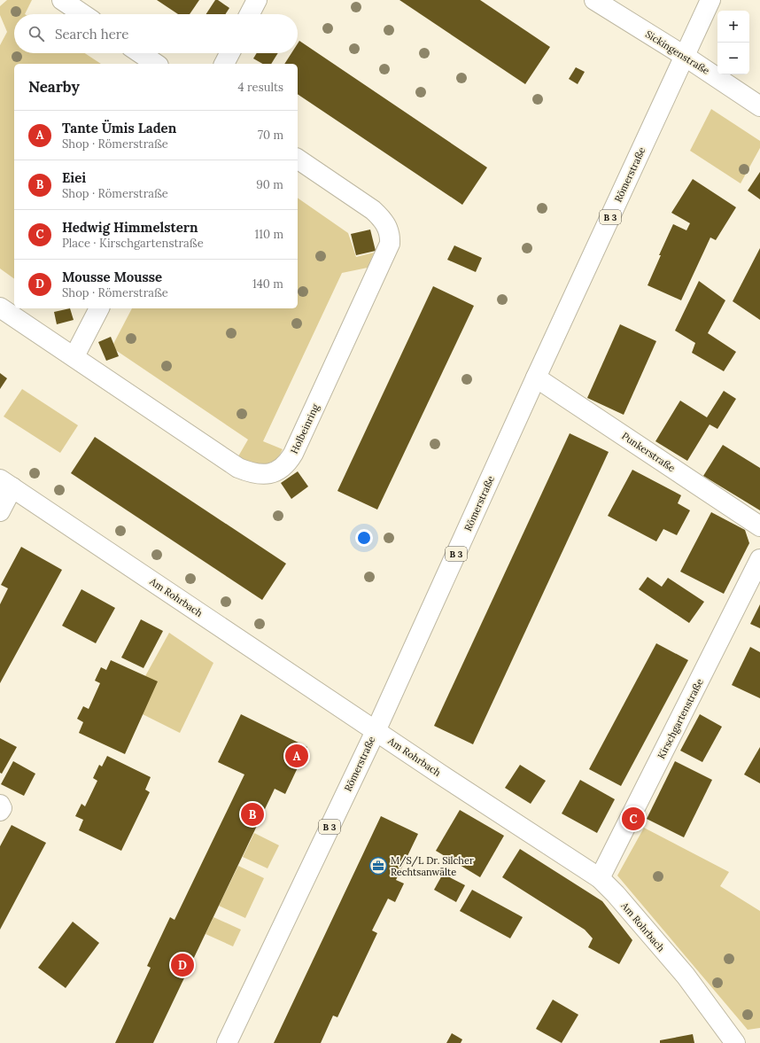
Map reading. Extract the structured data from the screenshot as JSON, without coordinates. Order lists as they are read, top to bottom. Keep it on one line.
{"streets":{"street":["Sickingenstraße","Römerstraße","B 3","Holbeinring","Punkerstraße","Am Rohrbach","Kirschgartenstraße"]},"crossings":[["Sickingenstraße","Römerstraße"],["Römerstraße","Punkerstraße"],["Römerstraße","Am Rohrbach"],["Am Rohrbach","Kirschgartenstraße"]],"places":{"office":["M/S/L Dr. Silcher Rechtsanwälte"]},"page":{"map_buttons":["+","−"],"search":"Search here","heading":["Nearby","4 results"],"list":[{"mark":"A","name":"Tante Ümis Laden","note":"Shop · Römerstraße","value":"70 m"},{"mark":"B","name":"Eiei","note":"Shop · Römerstraße","value":"90 m"},{"mark":"C","name":"Hedwig Himmelstern","note":"Place · Kirschgartenstraße","value":"110 m"},{"mark":"D","name":"Mousse Mousse","note":"Shop · Römerstraße","value":"140 m"}],"pins":["A","B","C","D"]}}
